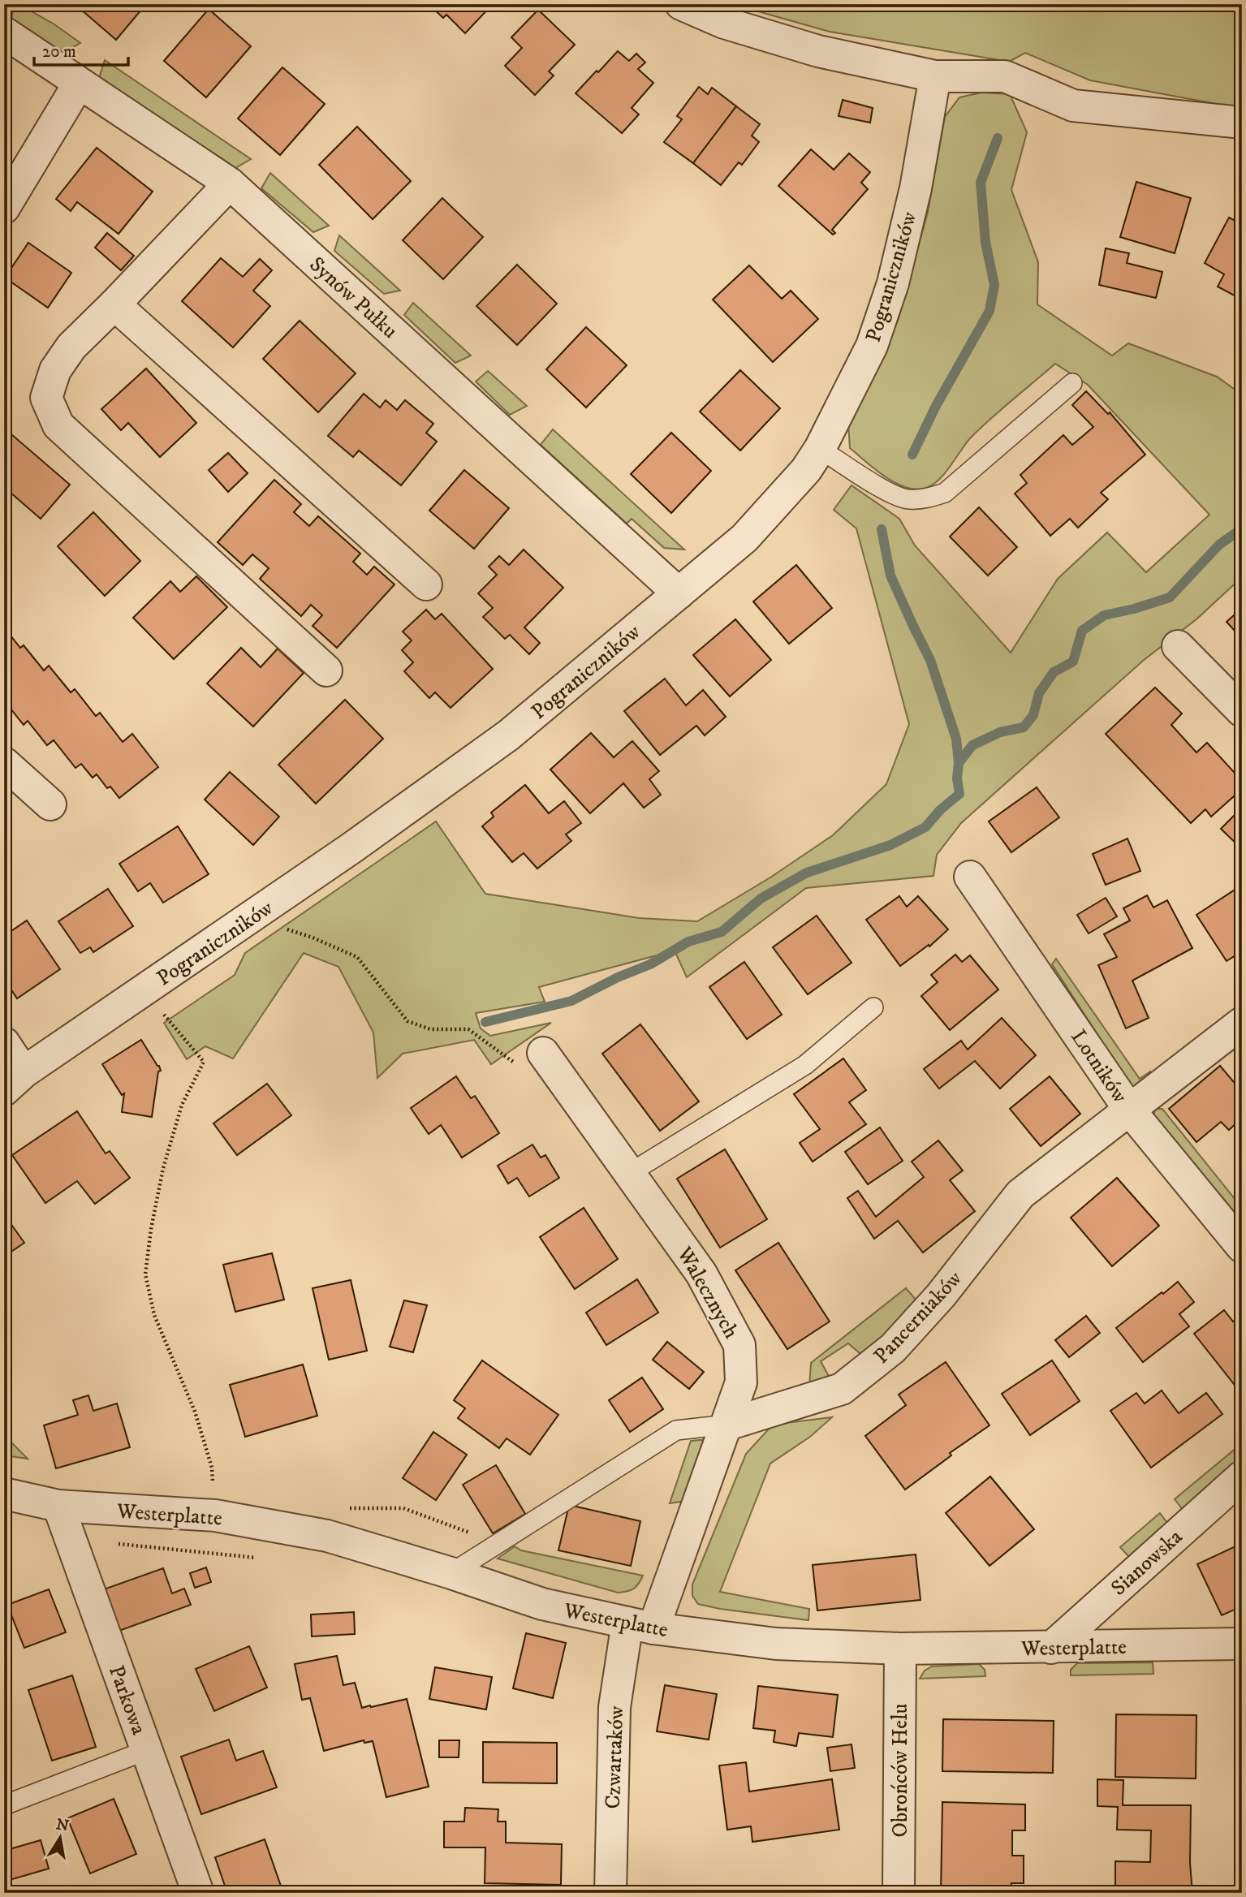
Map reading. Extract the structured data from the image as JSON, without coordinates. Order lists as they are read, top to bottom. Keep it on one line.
{"streets":{"street":["Pograniczników","Synów Pułku","Lotników","Walecznych","Pancerniaków","Westerplatte","Sianowska","Parkowa","Czwartaków","Obrońców Helu"]},"crossings":[["Pograniczników","Synów Pułku"],["Lotników","Pancerniaków"],["Walecznych","Pancerniaków"],["Walecznych","Westerplatte"],["Walecznych","Czwartaków"],["Pancerniaków","Westerplatte"],["Westerplatte","Sianowska"],["Westerplatte","Parkowa"],["Westerplatte","Czwartaków"],["Westerplatte","Obrońców Helu"]],"scale_bar":"20 m","north":"top"}
